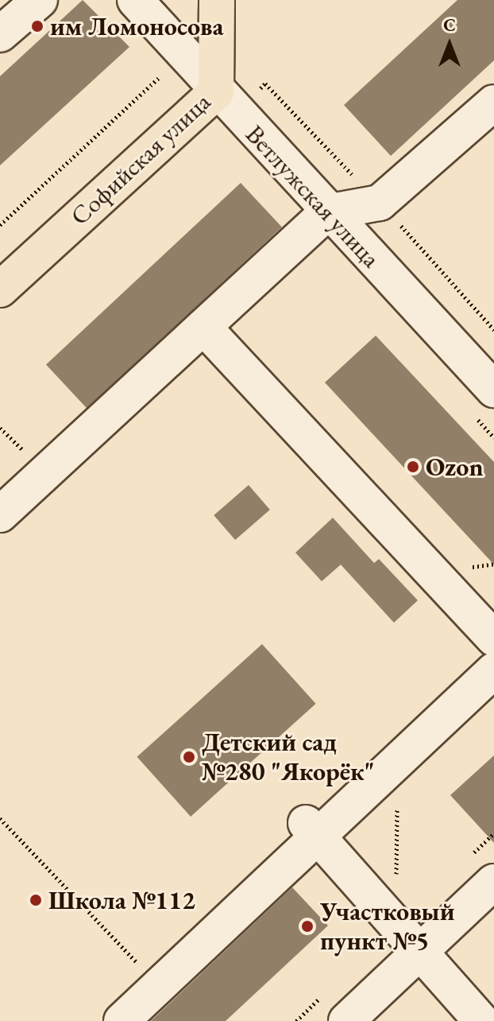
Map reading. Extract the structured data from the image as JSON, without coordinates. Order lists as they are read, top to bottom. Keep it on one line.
{"streets":{"main road":["Софийская улица"],"street":["Ветлужская улица"]},"crossings":[["Софийская улица","Ветлужская улица"]],"places":["им Ломоносова","Ozon","Детский сад №280 \"Якорёк\"","Школа №112","Участковый пункт №5"],"north":"top"}
